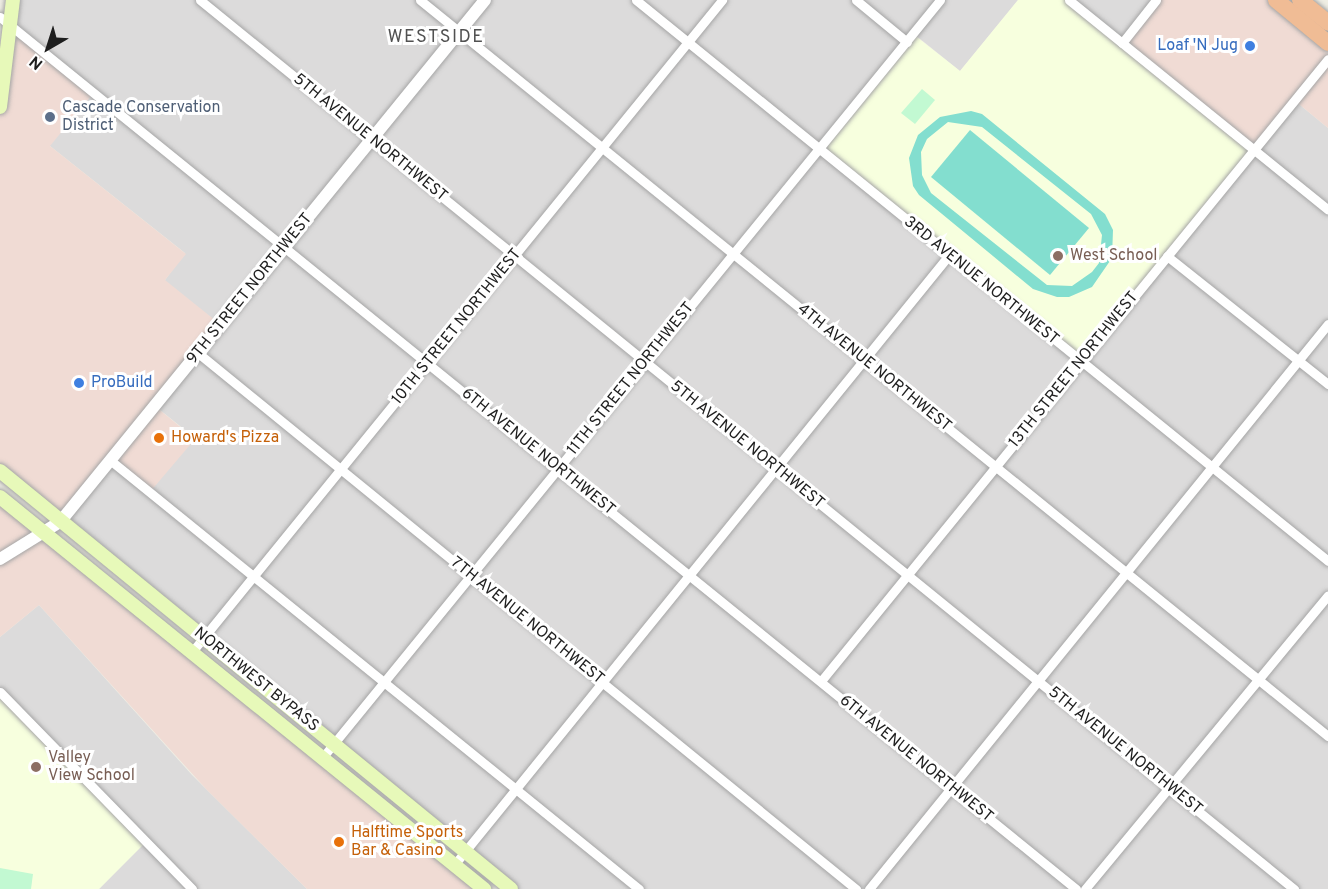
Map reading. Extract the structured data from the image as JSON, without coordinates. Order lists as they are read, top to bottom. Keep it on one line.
{"streets":{"main road":["NORTHWEST BYPASS"],"street":["5TH AVENUE NORTHWEST","3RD AVENUE NORTHWEST","9TH STREET NORTHWEST","10TH STREET NORTHWEST","4TH AVENUE NORTHWEST","13TH STREET NORTHWEST","11TH STREET NORTHWEST","6TH AVENUE NORTHWEST","7TH AVENUE NORTHWEST"]},"crossings":[["5TH AVENUE NORTHWEST","9TH STREET NORTHWEST"],["5TH AVENUE NORTHWEST","10TH STREET NORTHWEST"],["5TH AVENUE NORTHWEST","13TH STREET NORTHWEST"],["5TH AVENUE NORTHWEST","11TH STREET NORTHWEST"],["3RD AVENUE NORTHWEST","10TH STREET NORTHWEST"],["3RD AVENUE NORTHWEST","13TH STREET NORTHWEST"],["3RD AVENUE NORTHWEST","11TH STREET NORTHWEST"],["9TH STREET NORTHWEST","4TH AVENUE NORTHWEST"],["9TH STREET NORTHWEST","6TH AVENUE NORTHWEST"],["9TH STREET NORTHWEST","7TH AVENUE NORTHWEST"],["9TH STREET NORTHWEST","NORTHWEST BYPASS"],["10TH STREET NORTHWEST","4TH AVENUE NORTHWEST"],["10TH STREET NORTHWEST","6TH AVENUE NORTHWEST"],["10TH STREET NORTHWEST","7TH AVENUE NORTHWEST"],["10TH STREET NORTHWEST","NORTHWEST BYPASS"],["4TH AVENUE NORTHWEST","13TH STREET NORTHWEST"],["4TH AVENUE NORTHWEST","11TH STREET NORTHWEST"],["13TH STREET NORTHWEST","6TH AVENUE NORTHWEST"],["11TH STREET NORTHWEST","6TH AVENUE NORTHWEST"],["11TH STREET NORTHWEST","7TH AVENUE NORTHWEST"],["11TH STREET NORTHWEST","NORTHWEST BYPASS"]],"districts":["WESTSIDE"],"places":["Loaf 'N Jug","Cascade Conservation District","West School","ProBuild","Howard's Pizza","Valley View School","Halftime Sports Bar & Casino"],"north":"bottom left"}
